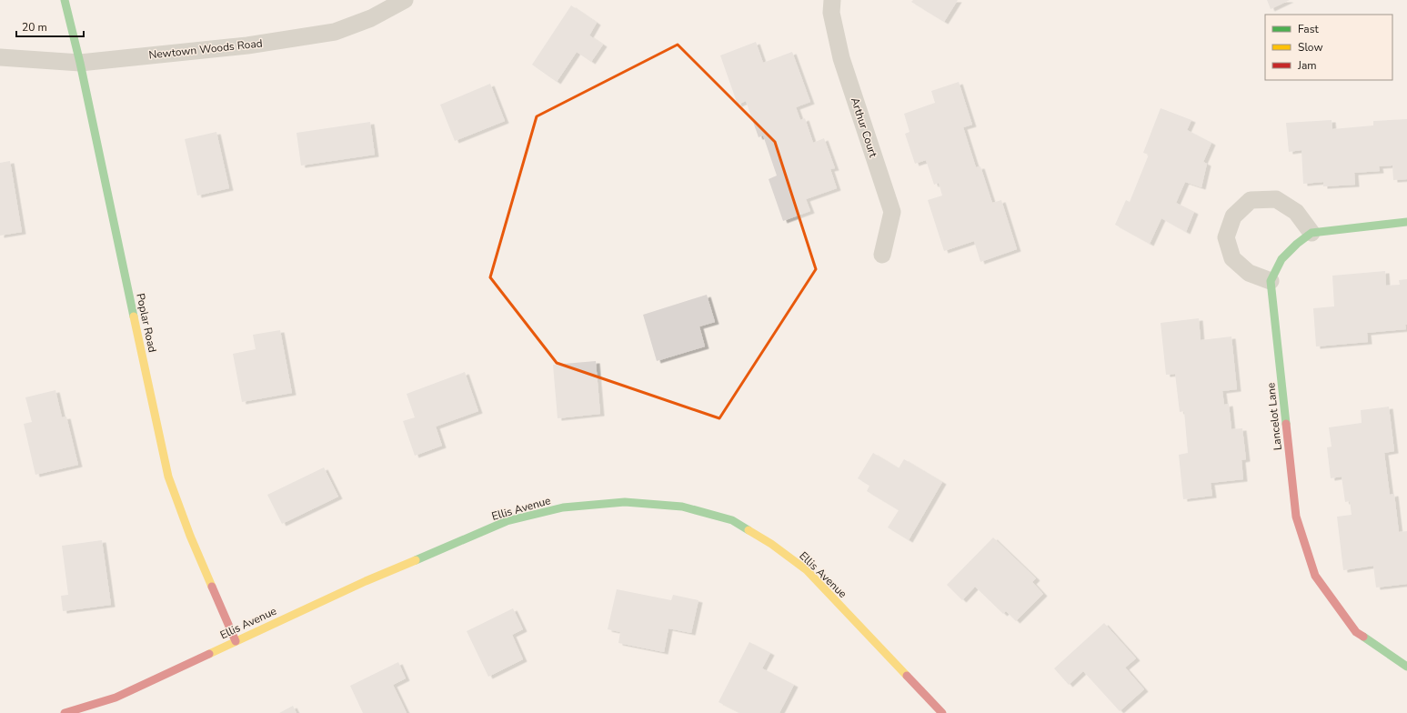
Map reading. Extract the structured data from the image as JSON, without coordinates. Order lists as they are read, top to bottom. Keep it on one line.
{"streets":{"street":["Newtown Woods Road","Arthur Court","Poplar Road","Lancelot Lane","Ellis Avenue"]},"crossings":[["Newtown Woods Road","Poplar Road"],["Poplar Road","Ellis Avenue"]],"legend":["Fast","Slow","Jam"],"scale_bar":"20 m"}
